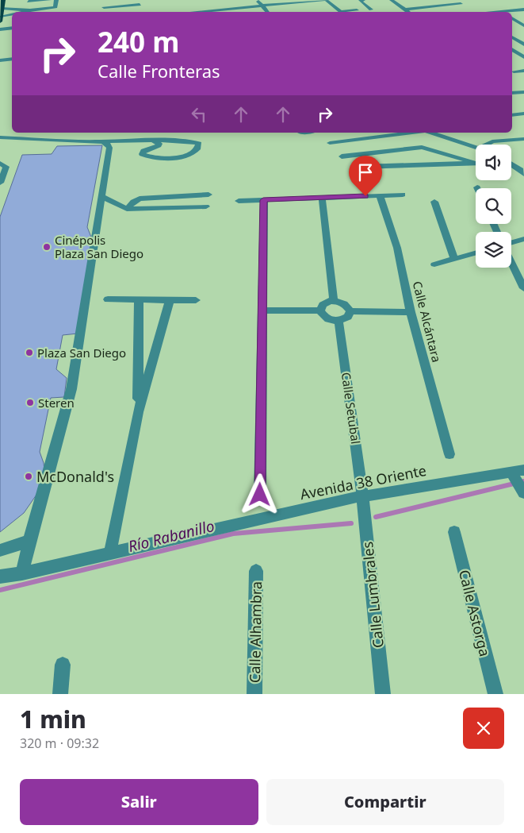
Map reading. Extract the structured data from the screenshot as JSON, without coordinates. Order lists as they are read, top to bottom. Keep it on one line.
{"streets":{"street":["Calle Alcántara","Calle Setubal","Avenida 38 Oriente","Calle Lumbrales","Calle Astorga","Calle Alhambra"]},"crossings":[["Calle Setubal","Avenida 38 Oriente"],["Calle Setubal","Calle Lumbrales"],["Avenida 38 Oriente","Calle Lumbrales"]],"water":["Río Rabanillo"],"places":["Cinépolis Plaza San Diego","Plaza San Diego","Steren","McDonald's"],"page":{"turn":["240 m","Calle Fronteras"],"heading":["1 min","320 m · 09:32"],"buttons":["Salir","Compartir"]}}
